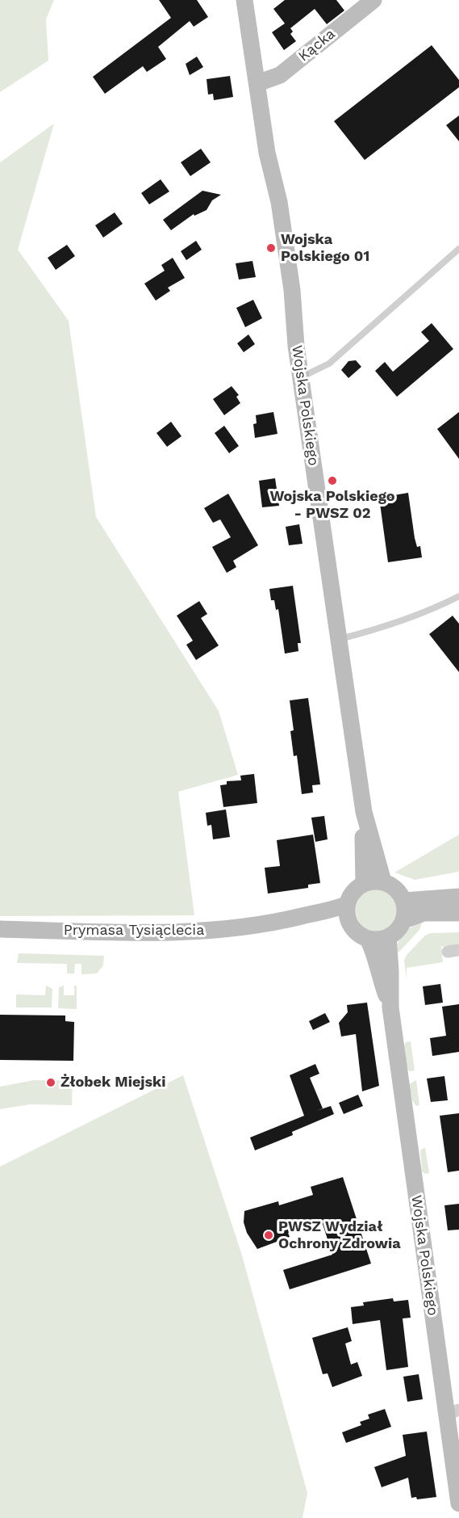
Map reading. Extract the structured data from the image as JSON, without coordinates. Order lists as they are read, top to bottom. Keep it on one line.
{"streets":{"main road":["Kącka","Wojska Polskiego","Prymasa Tysiąclecia"]},"crossings":[["Kącka","Wojska Polskiego"],["Wojska Polskiego","Prymasa Tysiąclecia"]],"places":["Wojska Polskiego 01","Wojska Polskiego - PWSZ 02","Żłobek Miejski","PWSZ Wydział Ochrony Zdrowia"]}
